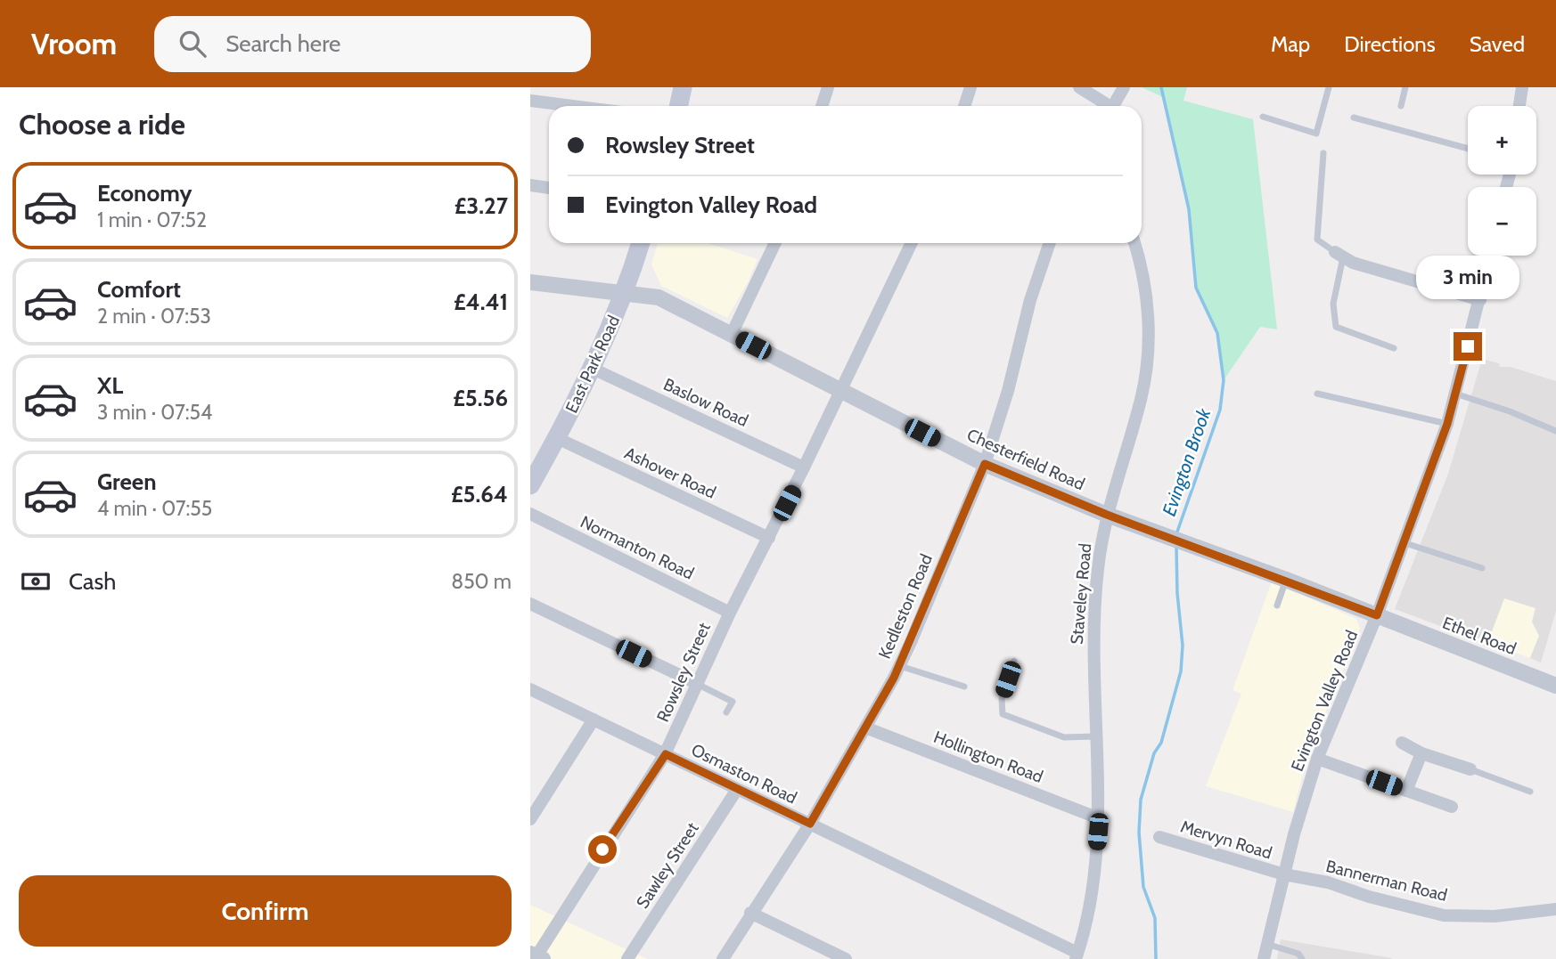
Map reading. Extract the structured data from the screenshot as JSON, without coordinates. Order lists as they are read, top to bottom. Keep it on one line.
{"streets":{"main road":["East Park Road"],"street":["Baslow Road","Chesterfield Road","Ashover Road","Normanton Road","Staveley Road","Kedleston Road","Ethel Road","Rowsley Street","Evington Valley Road","Hollington Road","Osmaston Road","Mervyn Road","Sawley Street","Bannerman Road"]},"crossings":[["East Park Road","Baslow Road"],["East Park Road","Chesterfield Road"],["East Park Road","Ashover Road"],["Baslow Road","Rowsley Street"],["Chesterfield Road","Staveley Road"],["Chesterfield Road","Kedleston Road"],["Chesterfield Road","Ethel Road"],["Chesterfield Road","Rowsley Street"],["Chesterfield Road","Evington Valley Road"],["Ashover Road","Rowsley Street"],["Normanton Road","Rowsley Street"],["Staveley Road","Hollington Road"],["Staveley Road","Osmaston Road"],["Kedleston Road","Hollington Road"],["Kedleston Road","Osmaston Road"],["Ethel Road","Evington Valley Road"],["Rowsley Street","Osmaston Road"],["Evington Valley Road","Mervyn Road"],["Evington Valley Road","Bannerman Road"],["Osmaston Road","Sawley Street"],["Mervyn Road","Bannerman Road"]],"water":["Evington Brook"],"page":{"header":"Vroom","search":"Search here","nav":["Map","Directions","Saved"],"heading":"Choose a ride","map_buttons":["+","−"],"banner":["Rowsley Street","Evington Valley Road"],"list":[{"name":"Economy","note":"1 min · 07:52","value":"£3.27"},{"name":"Comfort","note":"2 min · 07:53","value":"£4.41"},{"name":"XL","note":"3 min · 07:54","value":"£5.56"},{"name":"Green","note":"4 min · 07:55","value":"£5.64"}],"bubble":"3 min","pay":["Cash","850 m"],"buttons":"Confirm"}}
